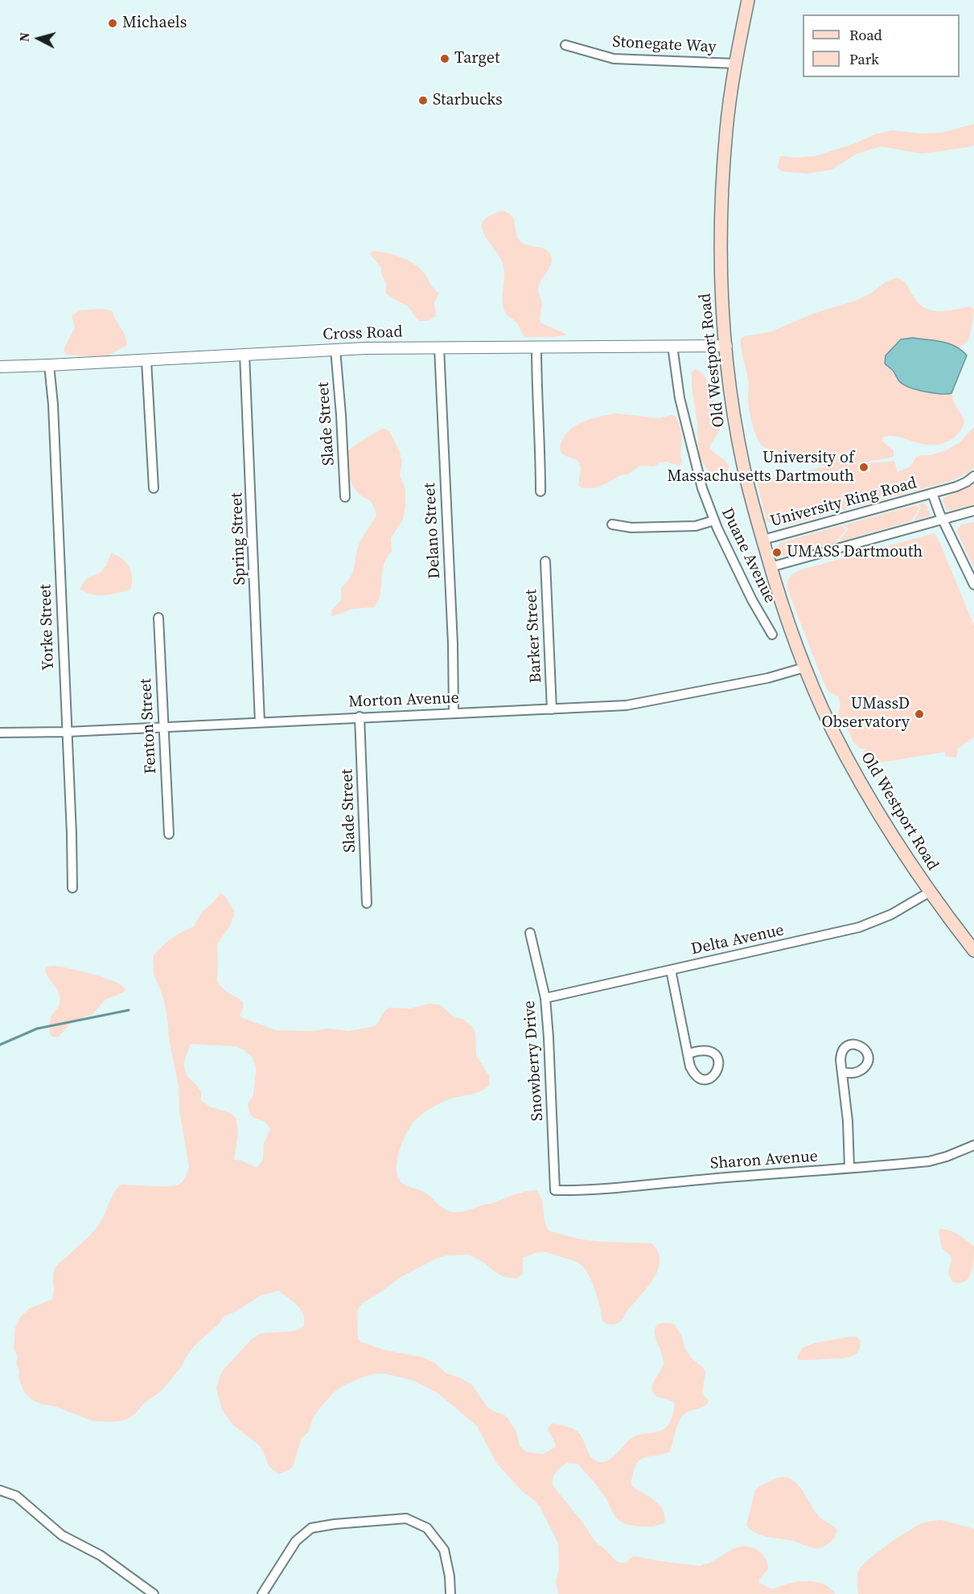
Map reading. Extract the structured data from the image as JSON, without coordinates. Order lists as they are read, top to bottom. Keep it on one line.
{"streets":{"main road":["Old Westport Road"],"street":["Stonegate Way","Cross Road","Slade Street","University Ring Road","Delano Street","Spring Street","Duane Avenue","Yorke Street","Barker Street","Morton Avenue","Fenton Street","Delta Avenue","Snowberry Drive","Sharon Avenue"]},"crossings":[["Stonegate Way","Old Westport Road"],["Cross Road","Old Westport Road"],["Cross Road","Slade Street"],["Cross Road","Delano Street"],["Cross Road","Spring Street"],["Cross Road","Duane Avenue"],["Cross Road","Yorke Street"],["Old Westport Road","University Ring Road"],["Old Westport Road","Morton Avenue"],["Old Westport Road","Delta Avenue"],["Slade Street","Morton Avenue"],["Delano Street","Morton Avenue"],["Spring Street","Morton Avenue"],["Yorke Street","Morton Avenue"],["Barker Street","Morton Avenue"],["Morton Avenue","Fenton Street"],["Delta Avenue","Snowberry Drive"],["Snowberry Drive","Sharon Avenue"]],"places":["Michaels","Target","Starbucks","University of Massachusetts Dartmouth","UMASS Dartmouth","UMassD Observatory"],"legend":["Road","Park"],"north":"left"}
